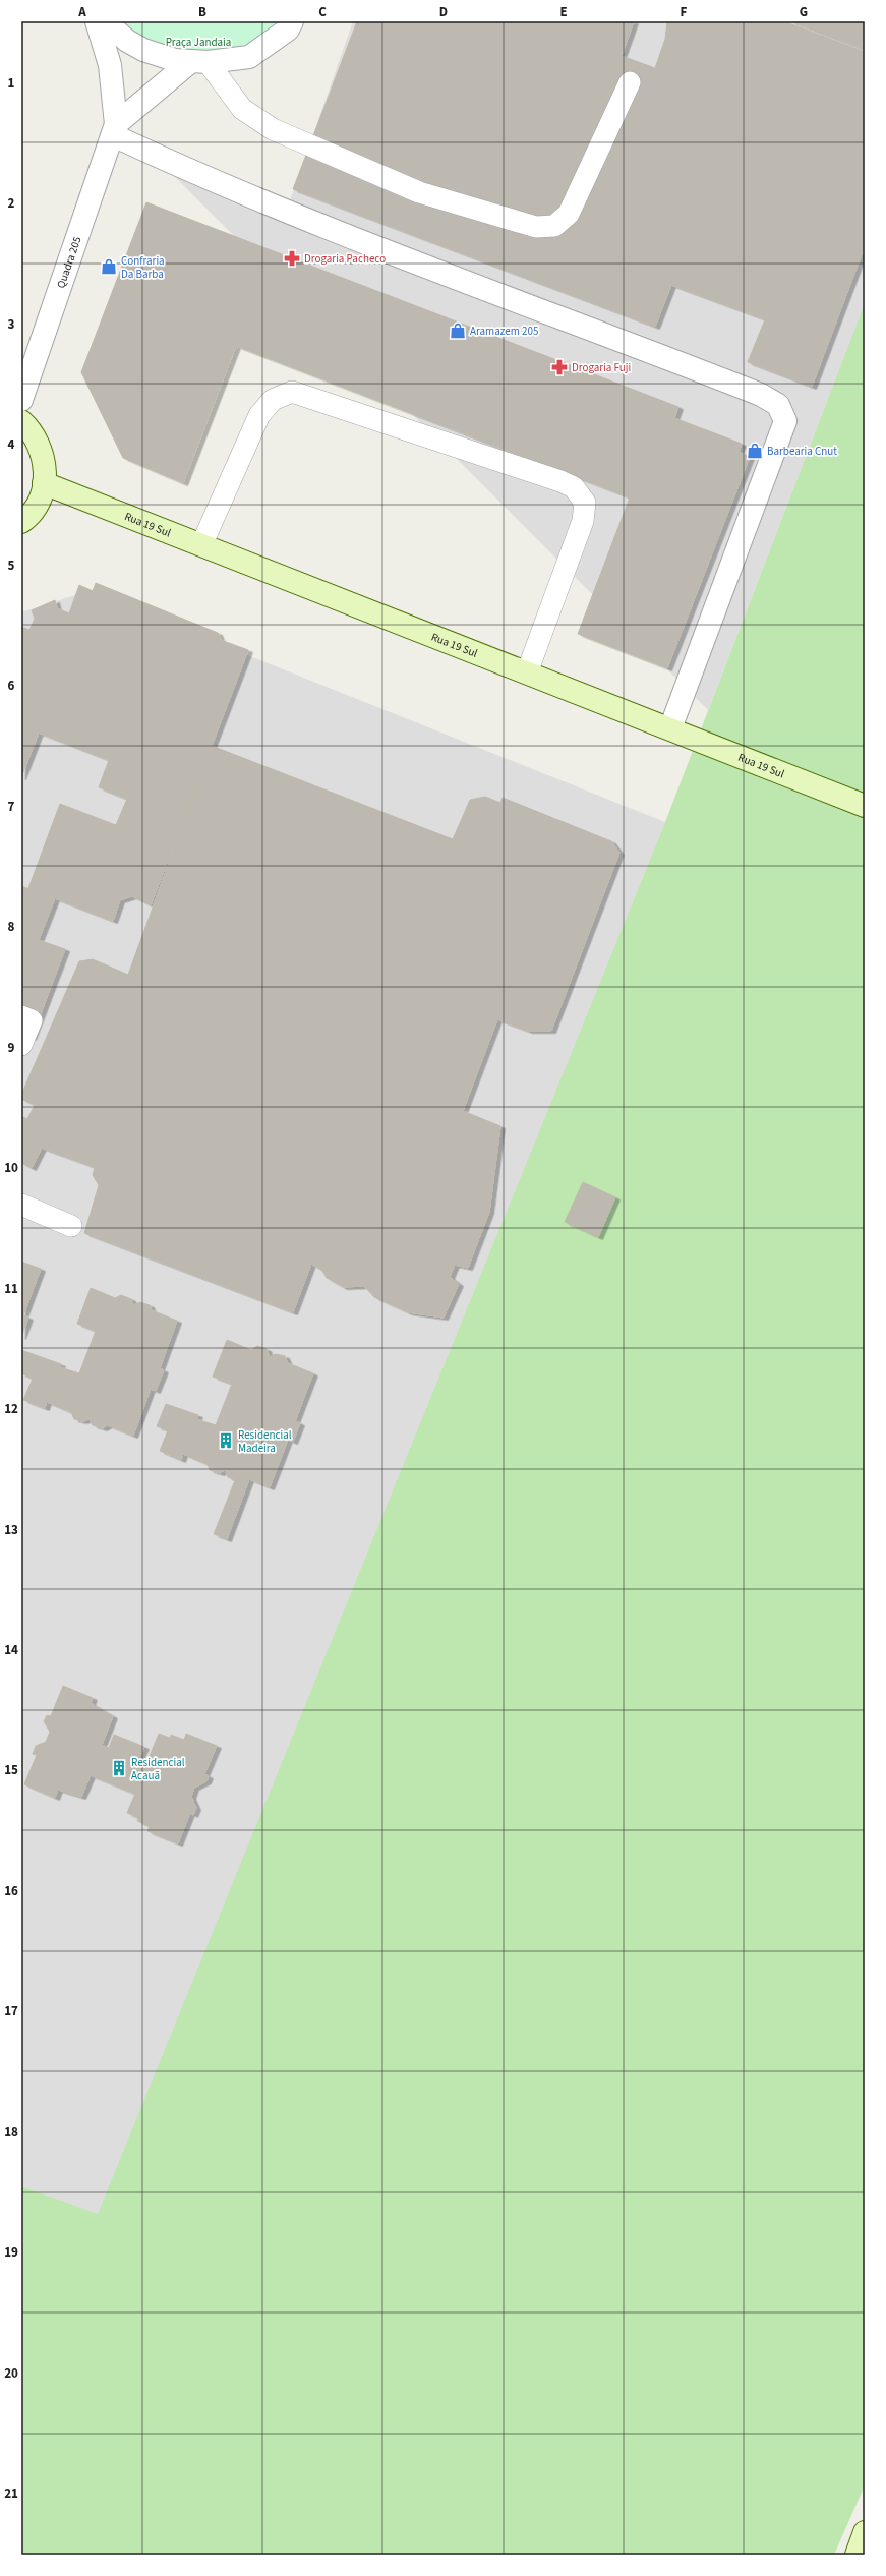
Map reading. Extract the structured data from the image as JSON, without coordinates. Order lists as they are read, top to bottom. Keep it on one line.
{"streets":{"street":["Quadra 205","Rua 19 Sul"]},"parks":["Praça Jandaia"],"places":{"pharmacy":["Drogaria Pacheco","Drogaria Fuji"],"shop":["Confraria Da Barba","Aramazem 205","Barbearia Cnut"],"building":["Residencial Madeira","Residencial Acauã"]},"grid":{"columns":["A","B","C","D","E","F","G"],"rows":["1","2","3","4","5","6","7","8","9","10","11","12","13","14","15","16","17","18","19","20","21"]}}
